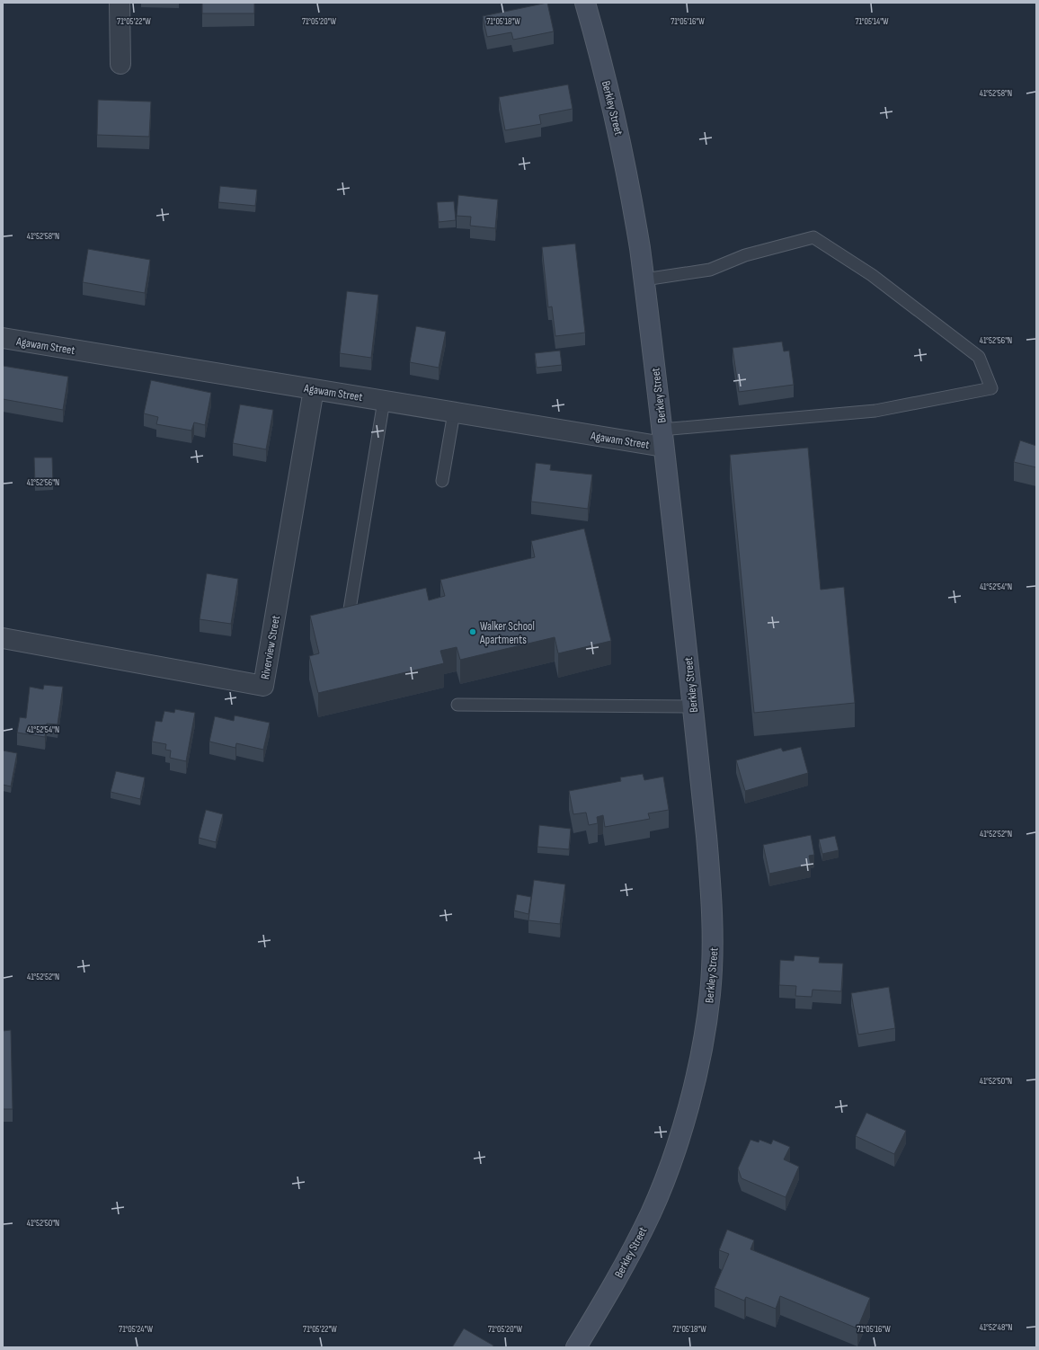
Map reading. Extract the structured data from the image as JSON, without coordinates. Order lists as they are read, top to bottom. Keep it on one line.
{"streets":{"main road":["Berkley Street"],"street":["Agawam Street","Riverview Street"]},"crossings":[["Berkley Street","Agawam Street"],["Agawam Street","Riverview Street"]],"places":["Walker School Apartments"],"coordinates":["71°05'22\"W","71°05'20\"W","71°05'18\"W","71°05'16\"W","71°05'14\"W","41°52'58\"N","41°52'56\"N","41°52'54\"N","41°52'52\"N","41°52'50\"N","41°52'48\"N","71°05'24\"W"]}
